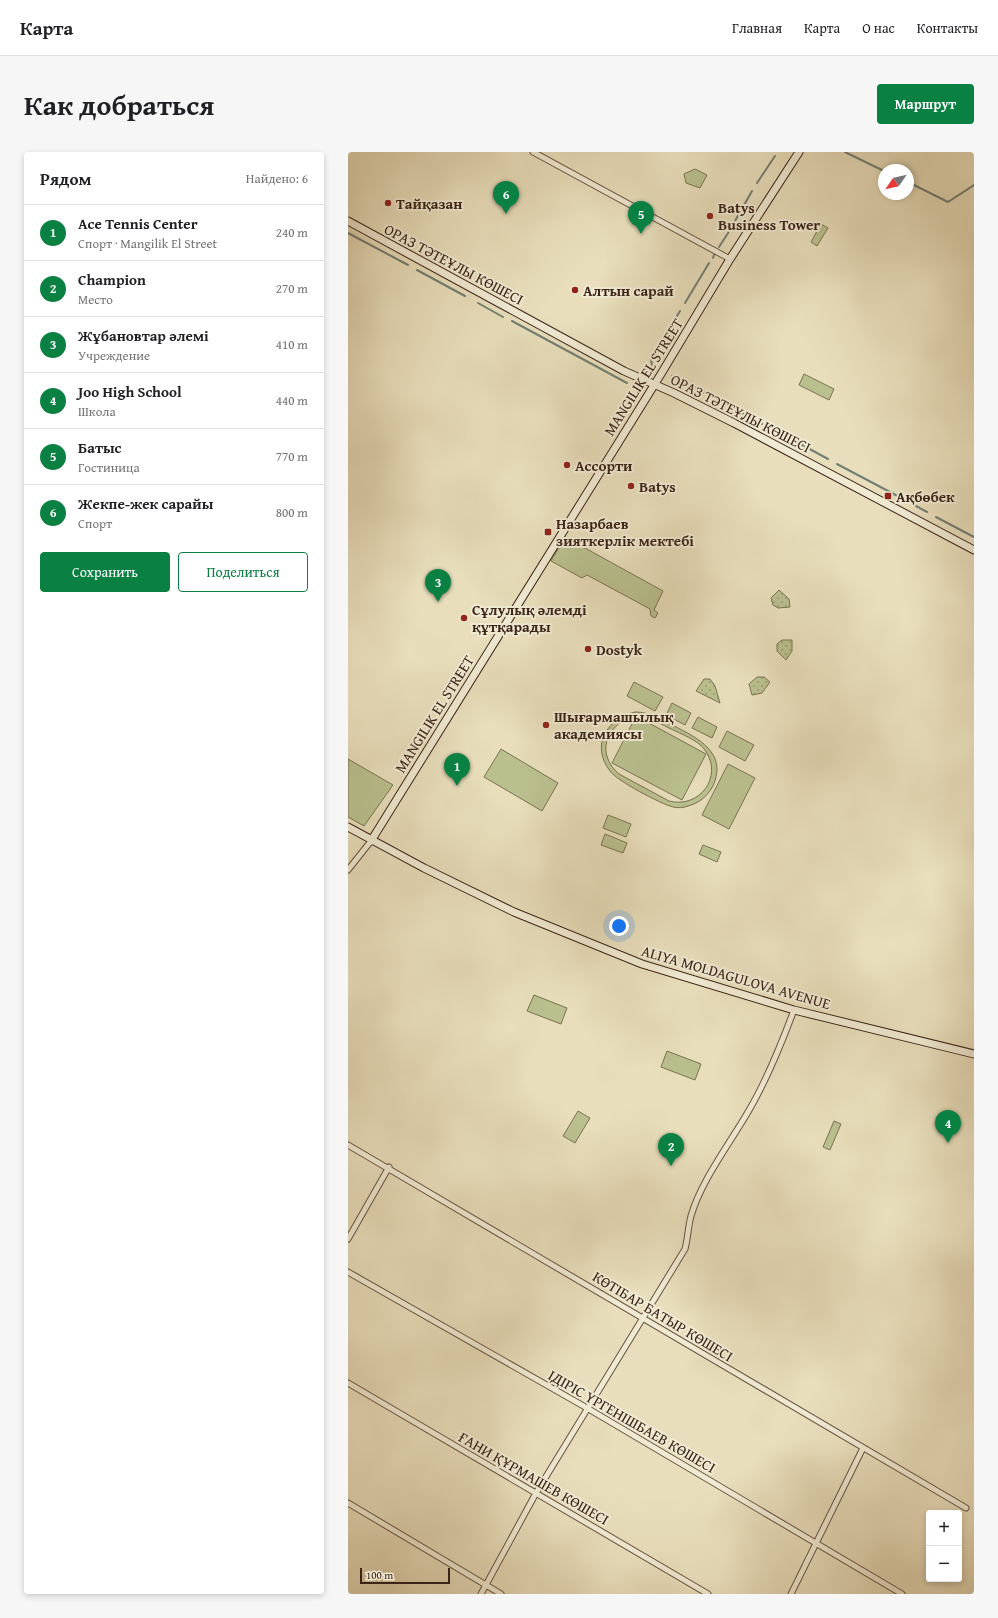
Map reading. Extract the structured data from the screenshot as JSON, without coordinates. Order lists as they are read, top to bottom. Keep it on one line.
{"streets":{"street":["ОРАЗ ТӘТЕҰЛЫ КӨШЕСІ","MANGILIK EL STREET","ALIYA MOLDAGULOVA AVENUE","КӨТІБАР БАТЫР КӨШЕСІ","ІДІРІС ҮРГЕНІШБАЕВ КӨШЕСІ","ҒАНИ ҚҰРМАШЕВ КӨШЕСІ"]},"crossings":[["ОРАЗ ТӘТЕҰЛЫ КӨШЕСІ","MANGILIK EL STREET"],["MANGILIK EL STREET","ALIYA MOLDAGULOVA AVENUE"]],"places":{"other":["Тайқазан","Batys Business Tower","Алтын сарай","Ассорти","Batys","Сұлулық әлемді құтқарады","Dostyk","Шығармашылық академиясы"],"transit":["Ақбөбек","Назарбаев зияткерлік мектебі"]},"scale_bar":"100 m","north":"bottom left","page":{"header":"Карта","nav":["Главная","Карта","О нас","Контакты"],"title":"Как добраться","buttons":["Маршрут",["Сохранить","Поделиться"]],"heading":["Рядом","Найдено: 6"],"pins":["6","5","3","1","4","2"],"list":[{"mark":"1","name":"Ace Tennis Center","note":"Спорт · Mangilik El Street","value":"240 m"},{"mark":"2","name":"Champion","note":"Место","value":"270 m"},{"mark":"3","name":"Жұбановтар әлемі","note":"Учреждение","value":"410 m"},{"mark":"4","name":"Joo High School","note":"Школа","value":"440 m"},{"mark":"5","name":"Батыс","note":"Гостиница","value":"770 m"},{"mark":"6","name":"Жекпе-жек сарайы","note":"Спорт","value":"800 m"}],"map_buttons":["+","−"],"scale":"100 m"}}
